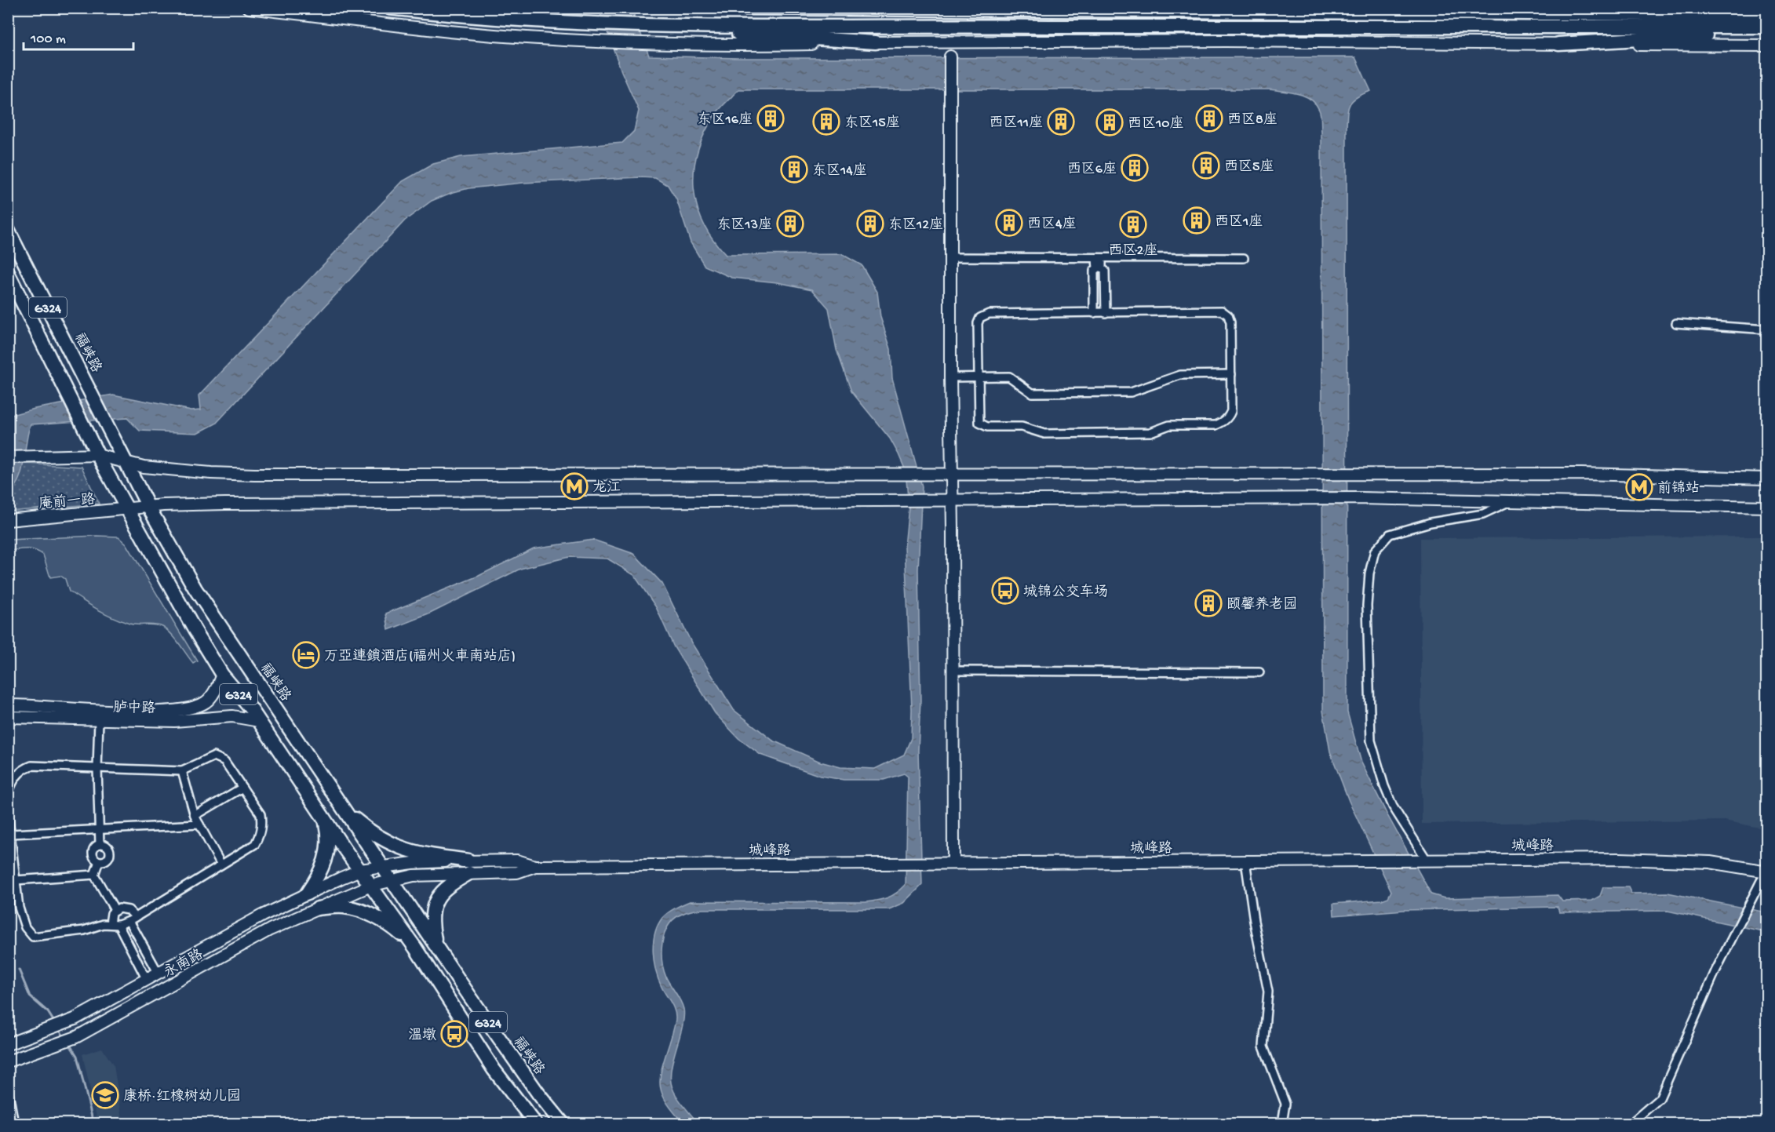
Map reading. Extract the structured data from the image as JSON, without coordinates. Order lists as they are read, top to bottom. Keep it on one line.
{"streets":{"highway":["G324","福峡路"],"street":["庵前一路","胪中路","城峰路","永南路"]},"crossings":[["G324","庵前一路"],["G324","胪中路"],["G324","城峰路"],["G324","永南路"],["福峡路","庵前一路"],["福峡路","城峰路"],["城峰路","永南路"]],"places":{"building":["东区16座","西区8座","东区15座","西区11座","西区10座","西区5座","西区6座","东区14座","西区1座","西区4座","东区13座","东区12座","西区2座","颐馨养老园"],"metro station":["龙江","前锦站"],"bus stop":["城锦公交车场","温墩"],"hotel":["万亞連鎖酒店(福州火車南站店)"],"school or university":["康桥·红橡树幼儿园"]},"scale_bar":"100 m"}
